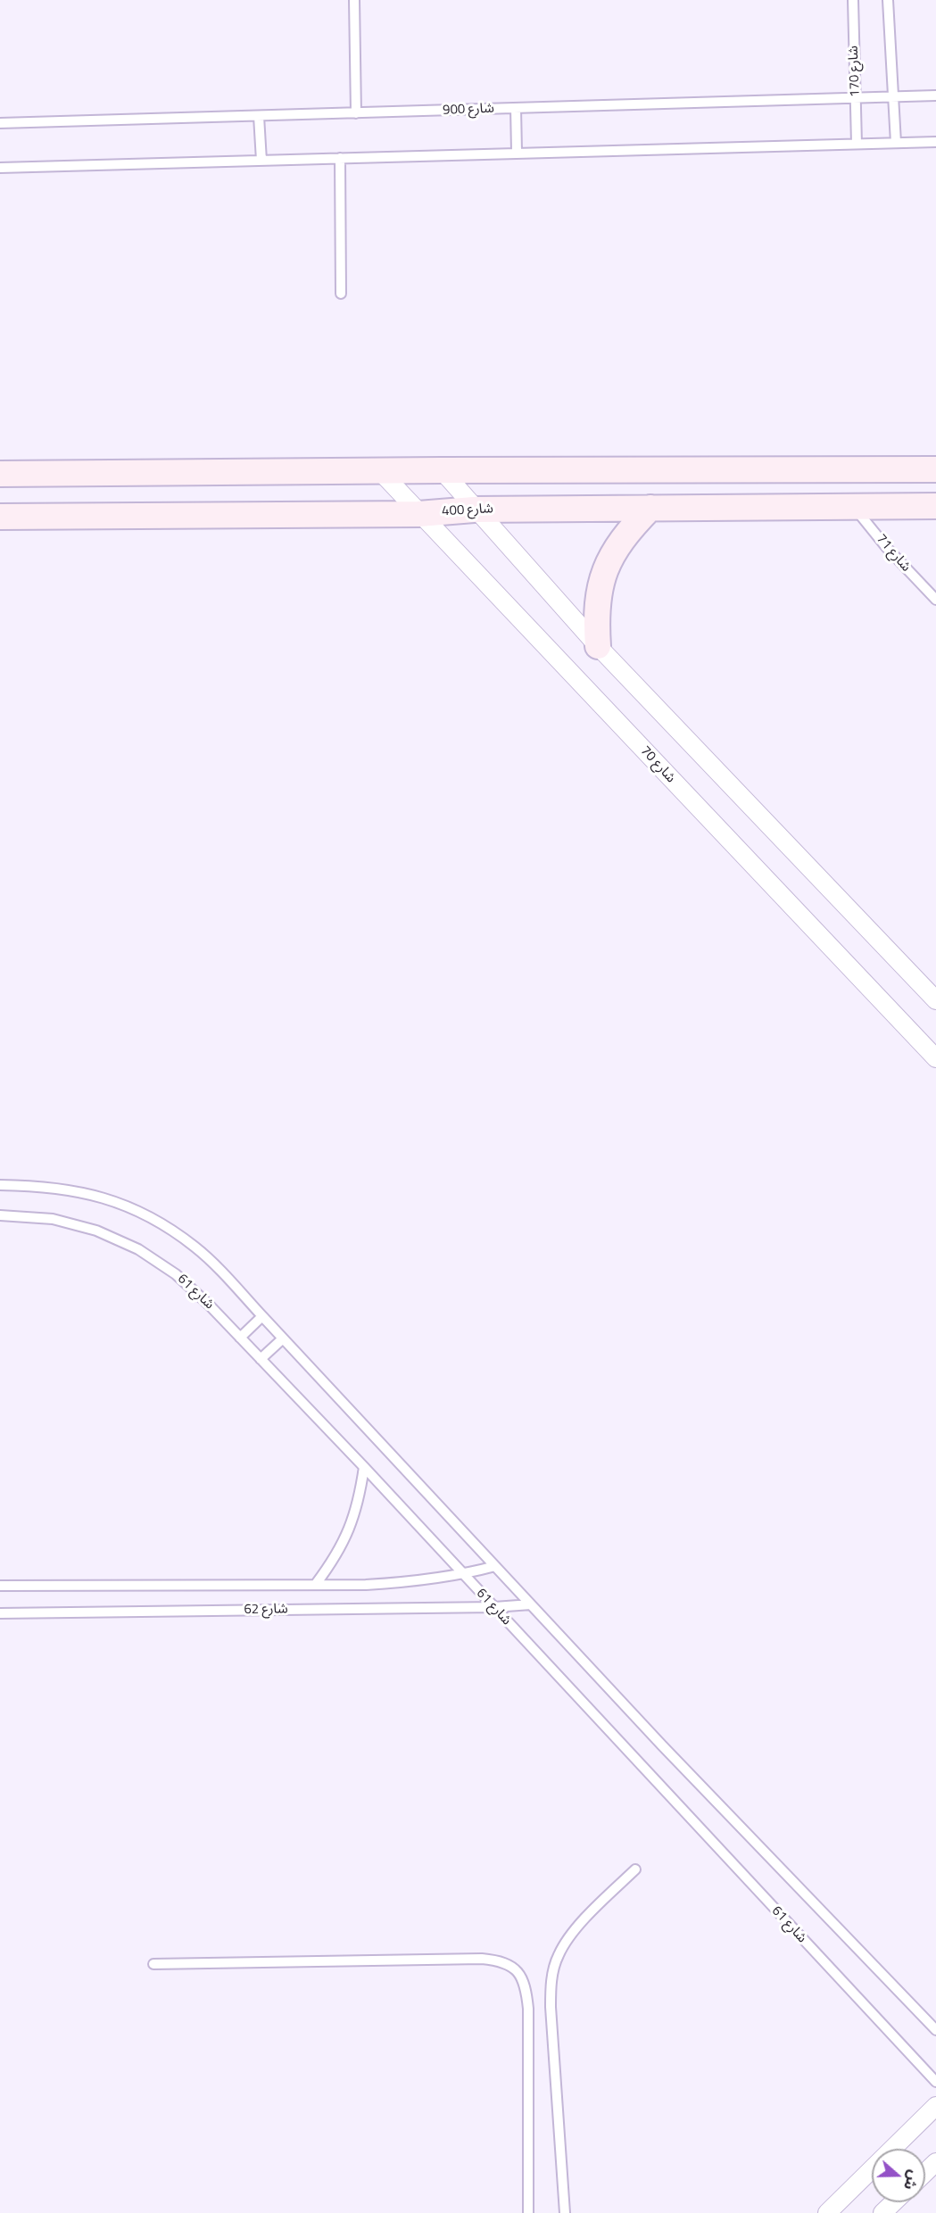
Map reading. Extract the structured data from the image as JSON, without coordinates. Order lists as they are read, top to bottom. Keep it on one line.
{"streets":{"street":["شارع 400","شارع 70"],"lane":["شارع 170","شارع 900","شارع 71","شارع 61","شارع 62"]},"crossings":[["شارع 170","شارع 900"],["شارع 400","شارع 71"],["شارع 400","شارع 70"],["شارع 61","شارع 62"]],"north":"right"}
